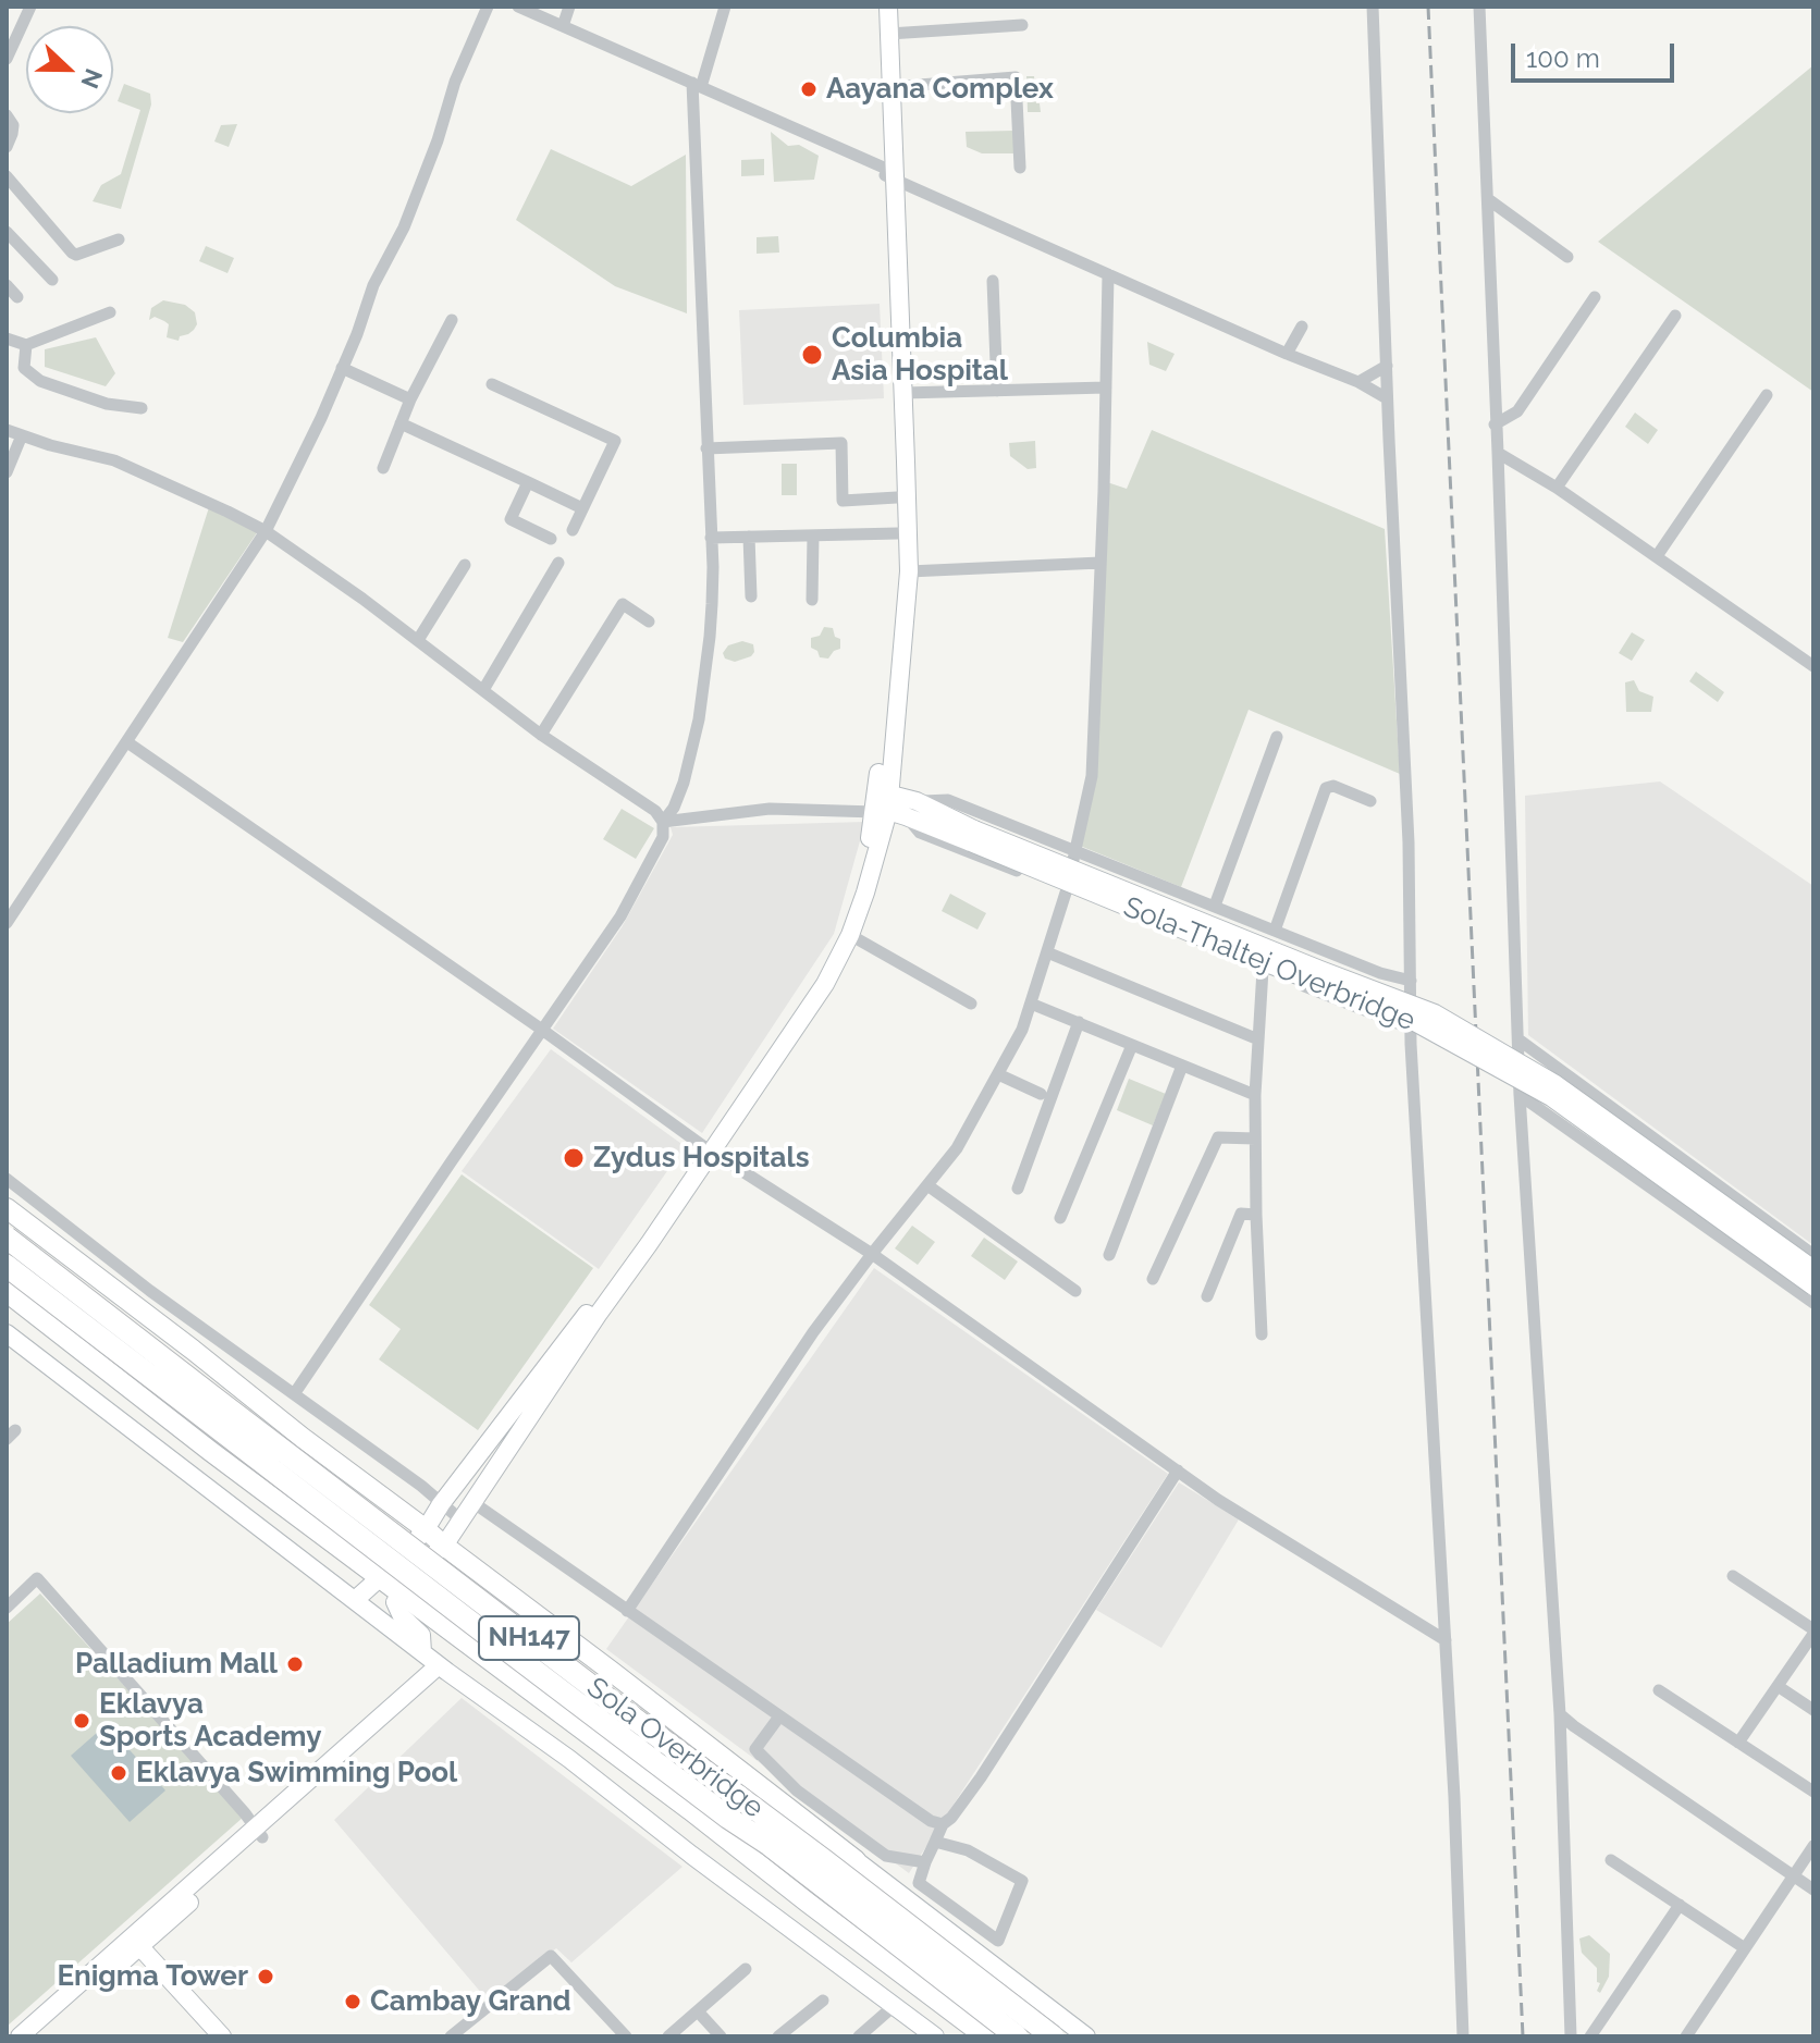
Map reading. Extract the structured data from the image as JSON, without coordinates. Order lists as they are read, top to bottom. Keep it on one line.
{"streets":{"highway":["NH147","Sola Overbridge"],"street":["Sola-Thaltej Overbridge"]},"places":["Aayana Complex","Columbia Asia Hospital","Zydus Hospitals","Palladium Mall","Eklavya Sports Academy","Eklavya Swimming Pool","Enigma Tower","Cambay Grand"],"scale_bar":"100 m","north":"right"}
